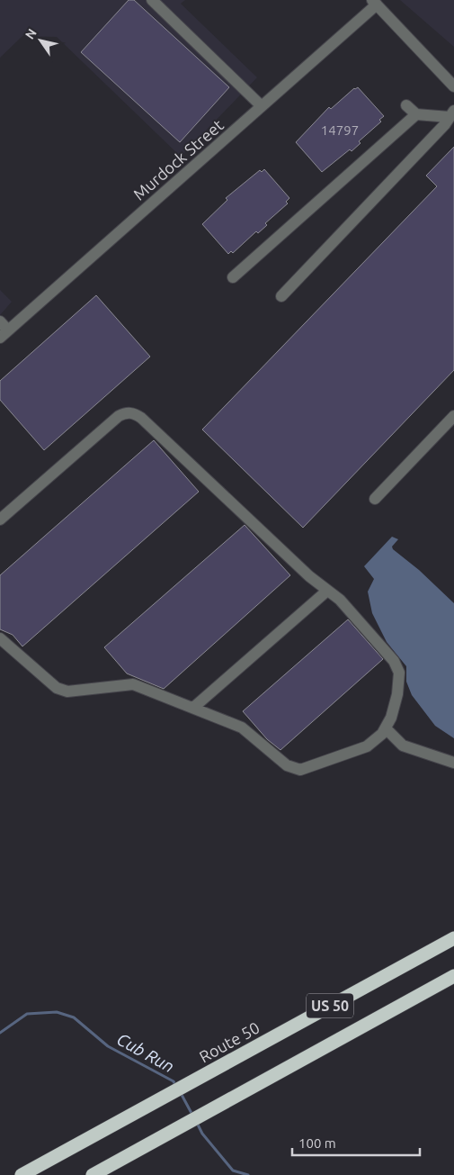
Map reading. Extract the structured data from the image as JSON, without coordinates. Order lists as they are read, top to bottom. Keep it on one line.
{"streets":{"highway":["US 50","Route 50"],"street":["Murdock Street"]},"water":["Cub Run"],"house_numbers":["14797"],"scale_bar":"100 m","north":"top left"}
